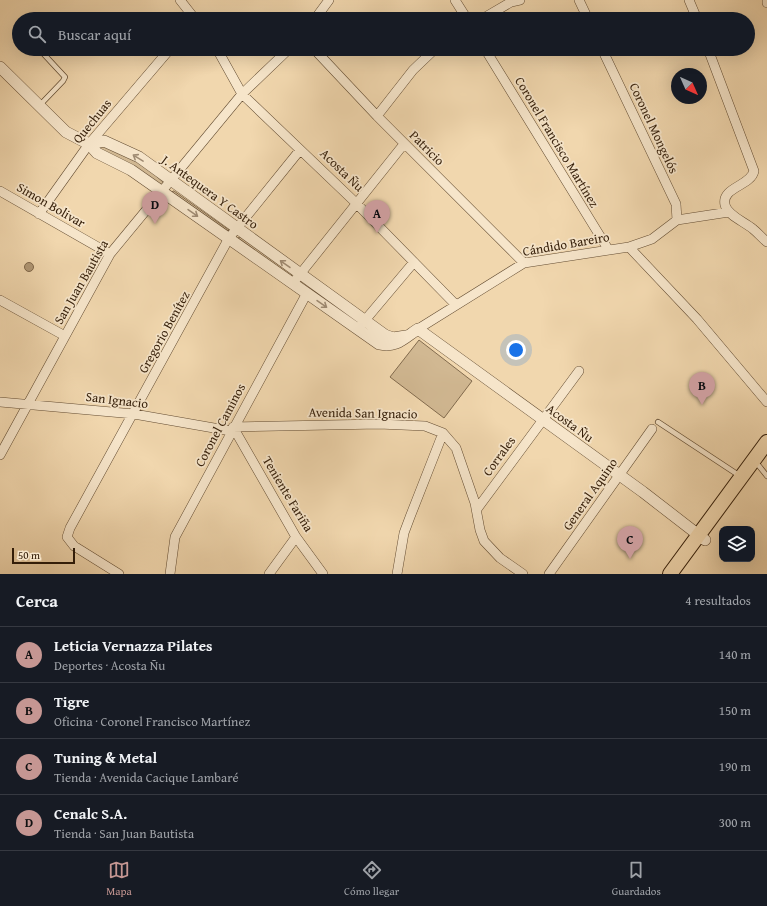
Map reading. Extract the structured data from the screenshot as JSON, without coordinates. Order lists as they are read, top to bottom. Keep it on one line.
{"streets":{"street":["Quechuas","Coronel Mongelós","Coronel Francisco Martínez","Patricio","Acosta Ñu","J. Antequera Y Castro","Simon Bolivar","Cándido Bareiro","San Juan Bautista","Gregorio Benítez","San Ignacio","Avenida San Ignacio","Coronel Caminos","Corrales","Teniente Fariña","General Aquino"]},"crossings":[["Quechuas","J. Antequera Y Castro"],["Quechuas","Simon Bolivar"],["Coronel Mongelós","Cándido Bareiro"],["Coronel Francisco Martínez","Cándido Bareiro"],["Patricio","Cándido Bareiro"],["Acosta Ñu","J. Antequera Y Castro"],["Acosta Ñu","Cándido Bareiro"],["Acosta Ñu","San Juan Bautista"],["Acosta Ñu","Gregorio Benítez"],["Acosta Ñu","Corrales"],["Acosta Ñu","General Aquino"],["J. Antequera Y Castro","Cándido Bareiro"],["J. Antequera Y Castro","San Juan Bautista"],["J. Antequera Y Castro","Gregorio Benítez"],["J. Antequera Y Castro","Coronel Caminos"],["Simon Bolivar","San Juan Bautista"],["San Juan Bautista","San Ignacio"],["Gregorio Benítez","San Ignacio"],["San Ignacio","Avenida San Ignacio"],["San Ignacio","Coronel Caminos"],["San Ignacio","Teniente Fariña"],["Avenida San Ignacio","Coronel Caminos"],["Avenida San Ignacio","Teniente Fariña"],["Coronel Caminos","Teniente Fariña"]],"scale_bar":"50 m","north":"bottom right","page":{"search":"Buscar aquí","pins":["D","A","B","C"],"scale":"50 m","heading":["Cerca","4 resultados"],"list":[{"mark":"A","name":"Leticia Vernazza Pilates","note":"Deportes · Acosta Ñu","value":"140 m"},{"mark":"B","name":"Tigre","note":"Oficina · Coronel Francisco Martínez","value":"150 m"},{"mark":"C","name":"Tuning & Metal","note":"Tienda · Avenida Cacique Lambaré","value":"190 m"},{"mark":"D","name":"Cenalc S.A.","note":"Tienda · San Juan Bautista","value":"300 m"}],"nav":["Mapa","Cómo llegar","Guardados"]}}
